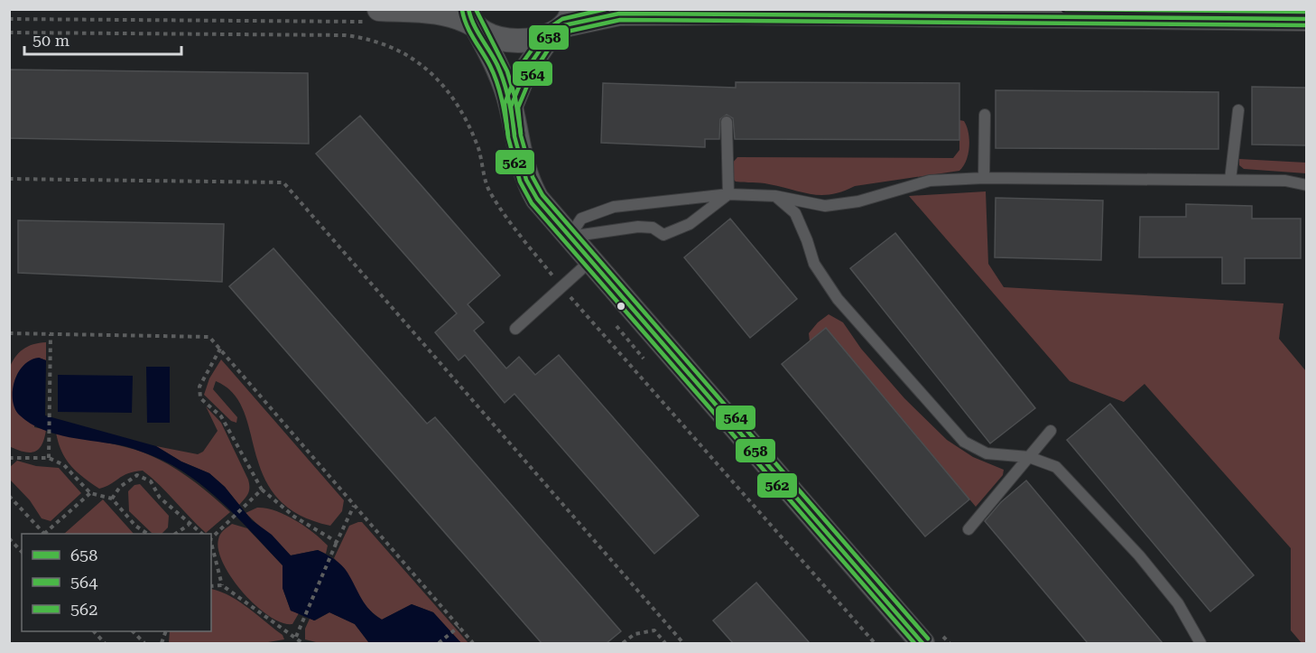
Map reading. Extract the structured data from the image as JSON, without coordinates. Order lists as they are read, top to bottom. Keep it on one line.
{"lines":["transit line 658","transit line 562","transit line 564"],"legend":["658","564","562"],"scale_bar":"50 m"}
